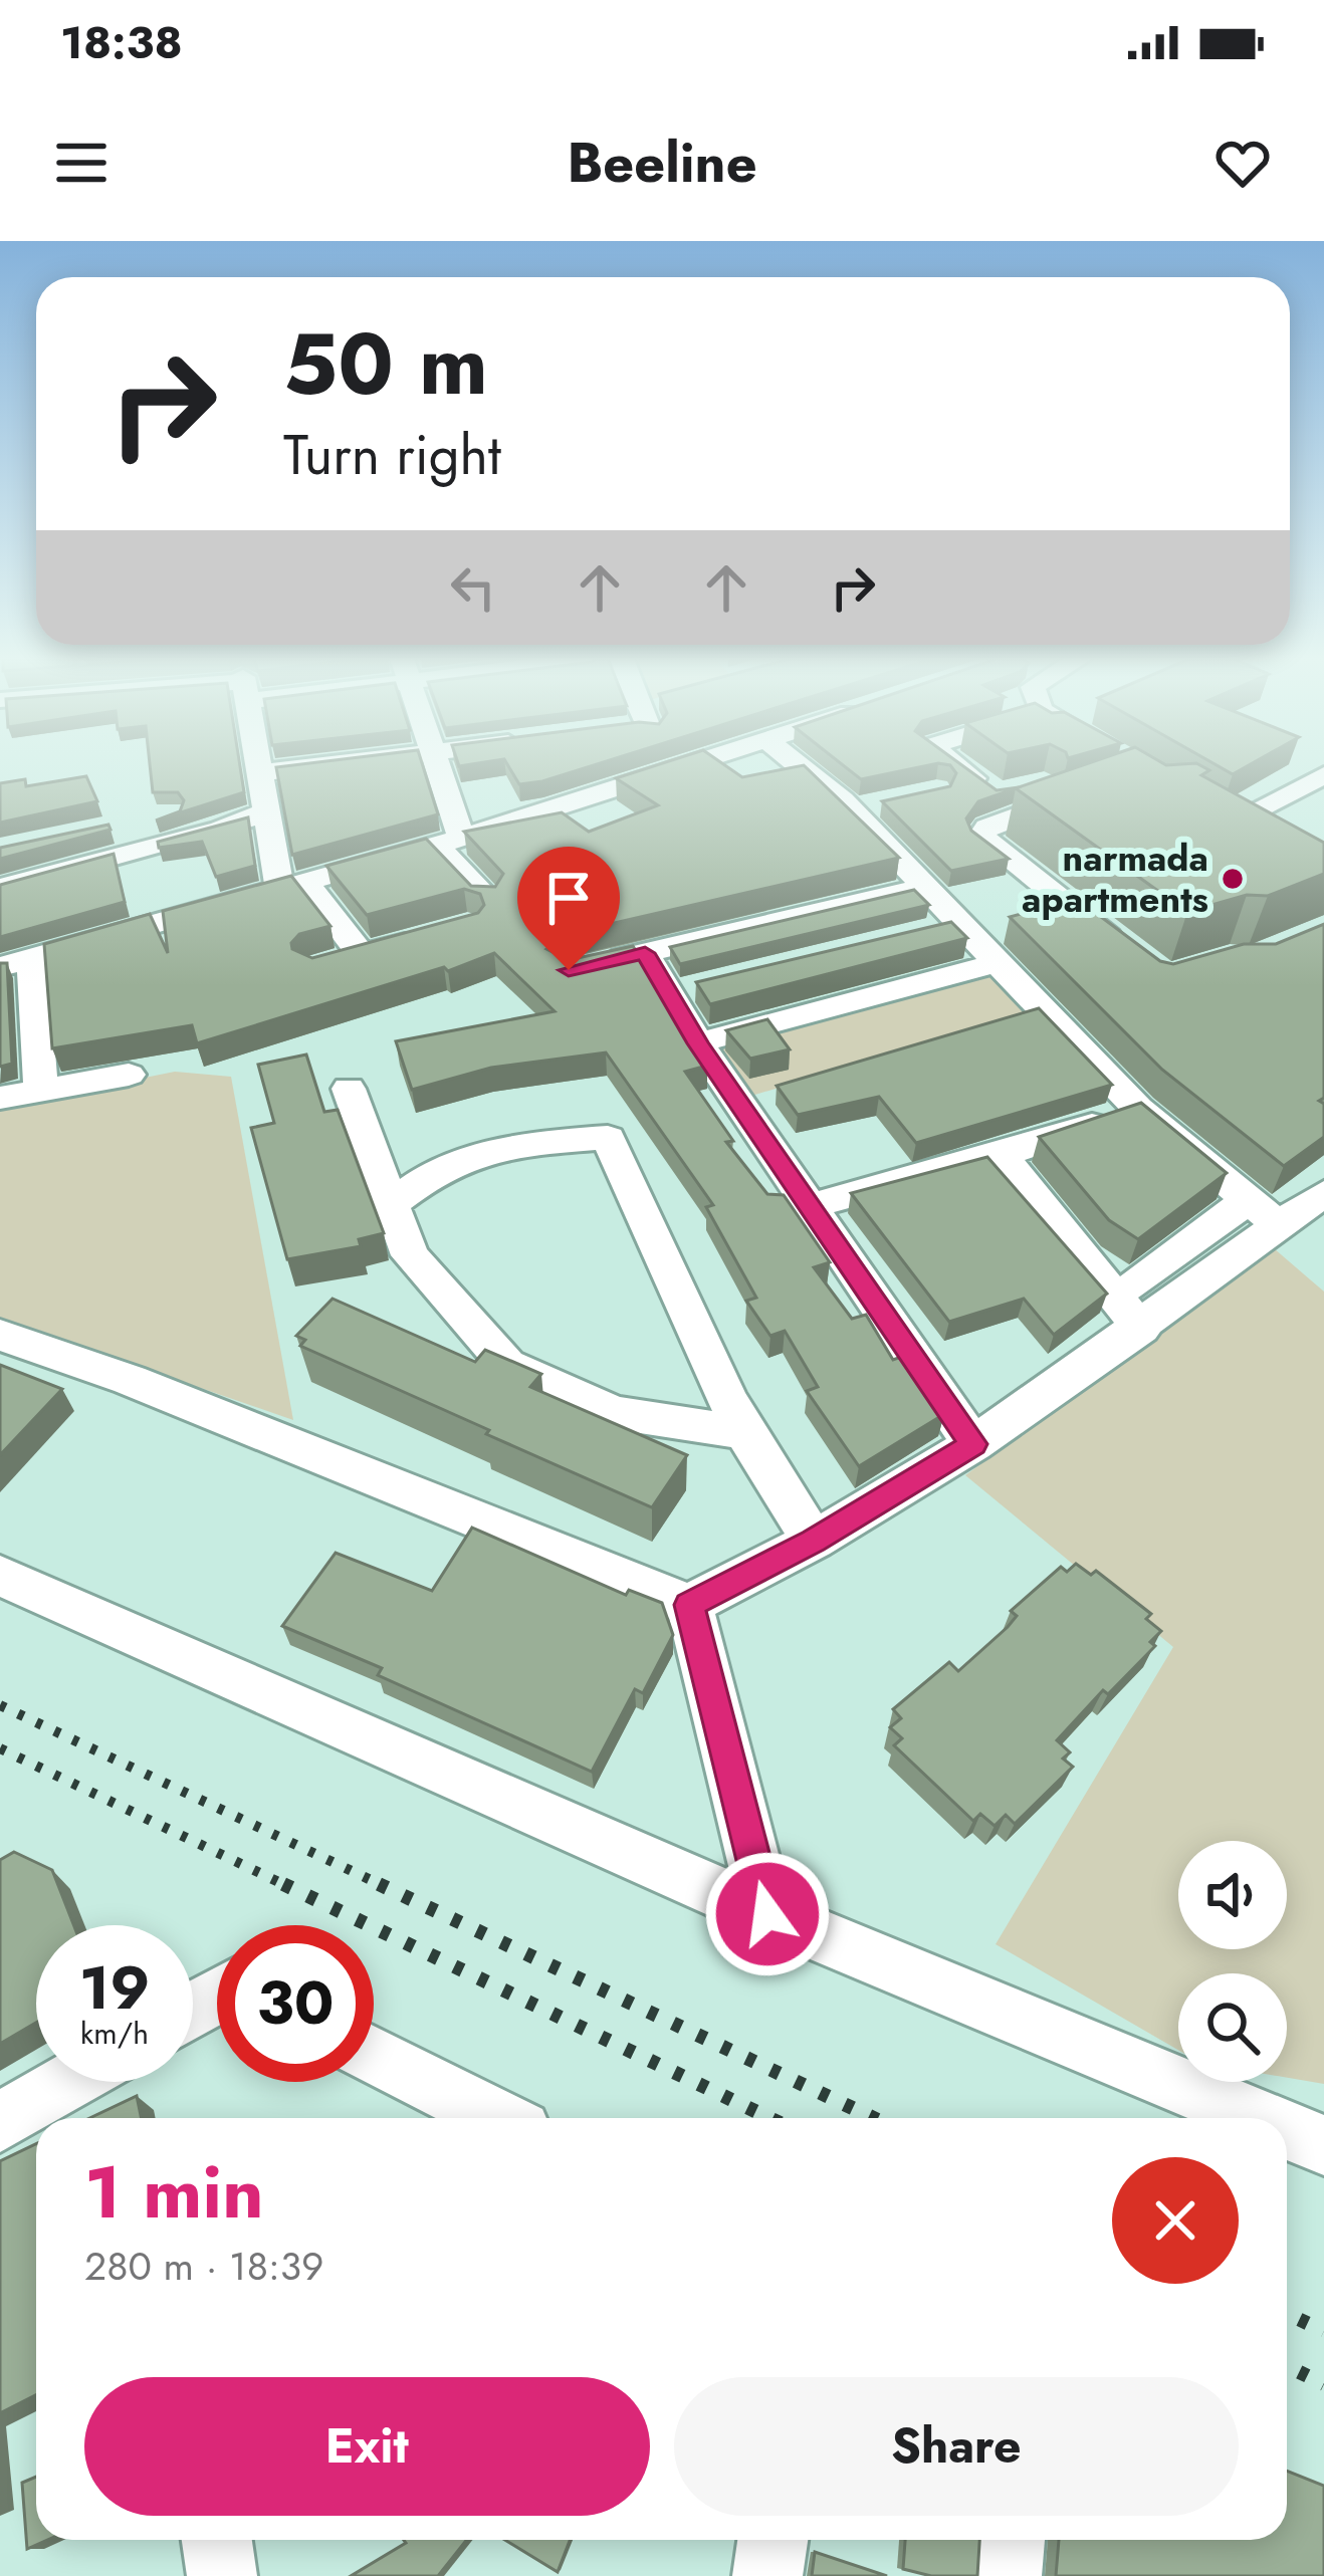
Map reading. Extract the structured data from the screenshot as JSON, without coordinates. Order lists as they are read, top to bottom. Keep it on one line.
{"places":["narmada apartments"],"page":{"status":"18:38","header":"Beeline","turn":["50 m","Turn right"],"speed":"19 km/h","limit":"30","heading":["1 min","280 m · 18:39"],"buttons":["Exit","Share"]}}
